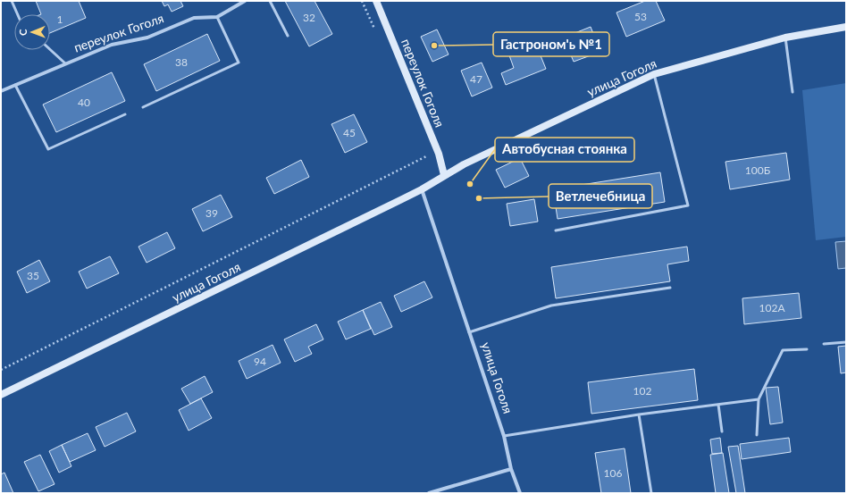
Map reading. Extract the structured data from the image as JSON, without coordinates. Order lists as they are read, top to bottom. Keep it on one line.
{"streets":{"main road":["переулок Гоголя","улица Гоголя"]},"crossings":[["переулок Гоголя","улица Гоголя"]],"places":["Гастроном'ь №1","Автобусная стоянка","Ветлечебница"],"house_numbers":["53","32","1","38","47","40","45","100Б","39","35","102А","94","102","106"],"north":"left"}
